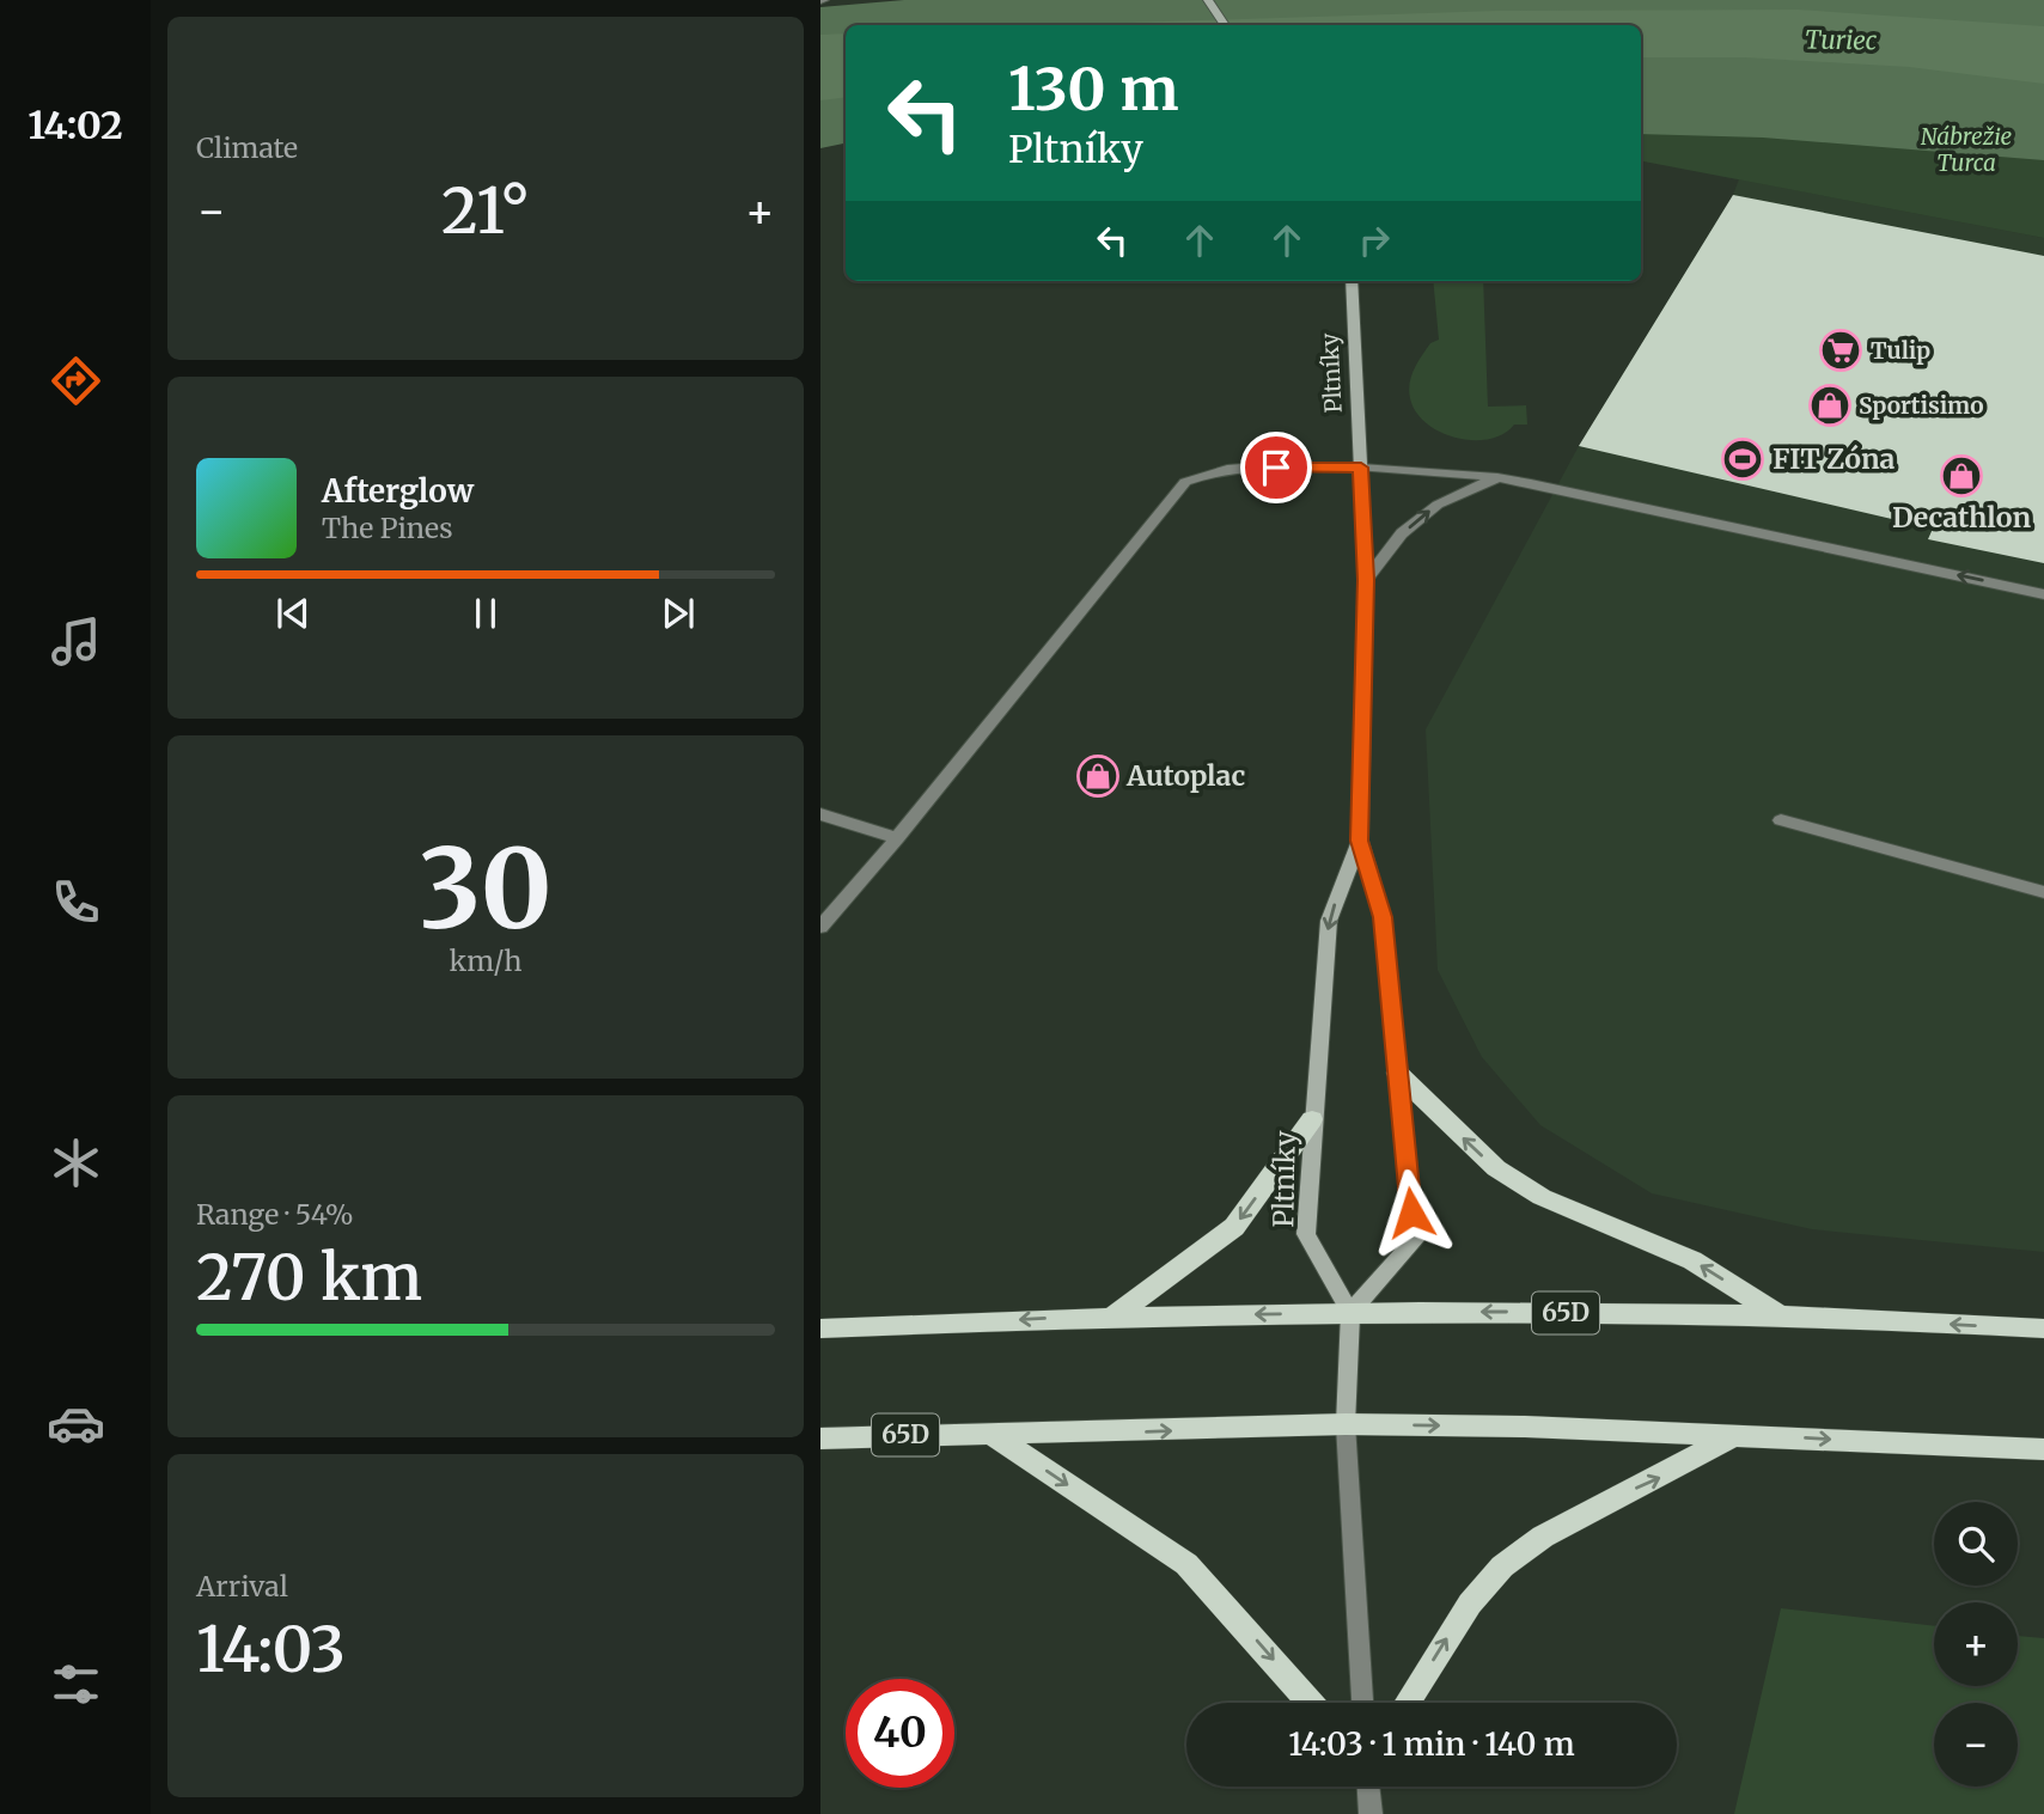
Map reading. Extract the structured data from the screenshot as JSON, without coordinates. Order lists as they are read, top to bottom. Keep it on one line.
{"streets":{"main road":["65D"],"street":["Pltníky"]},"crossings":[["Pltníky","65D"]],"water":["Turiec"],"parks":["Nábrežie Turca"],"places":{"supermarket":["Tulip"],"shop":["Sportisimo","Decathlon","Autoplac"],"sports":["FIT Zóna"]},"page":{"tabs":"14:02","tile":["Climate",["30","km/h"],["Range · 54%","270 km"],["Arrival","14:03"]],"turn":["130 m","Pltníky"],"heat":["−","21°","+"],"song":["Afterglow","The Pines"],"map_buttons":["+","−"],"limit":"40","trip":"14:03 · 1 min · 140 m"}}
